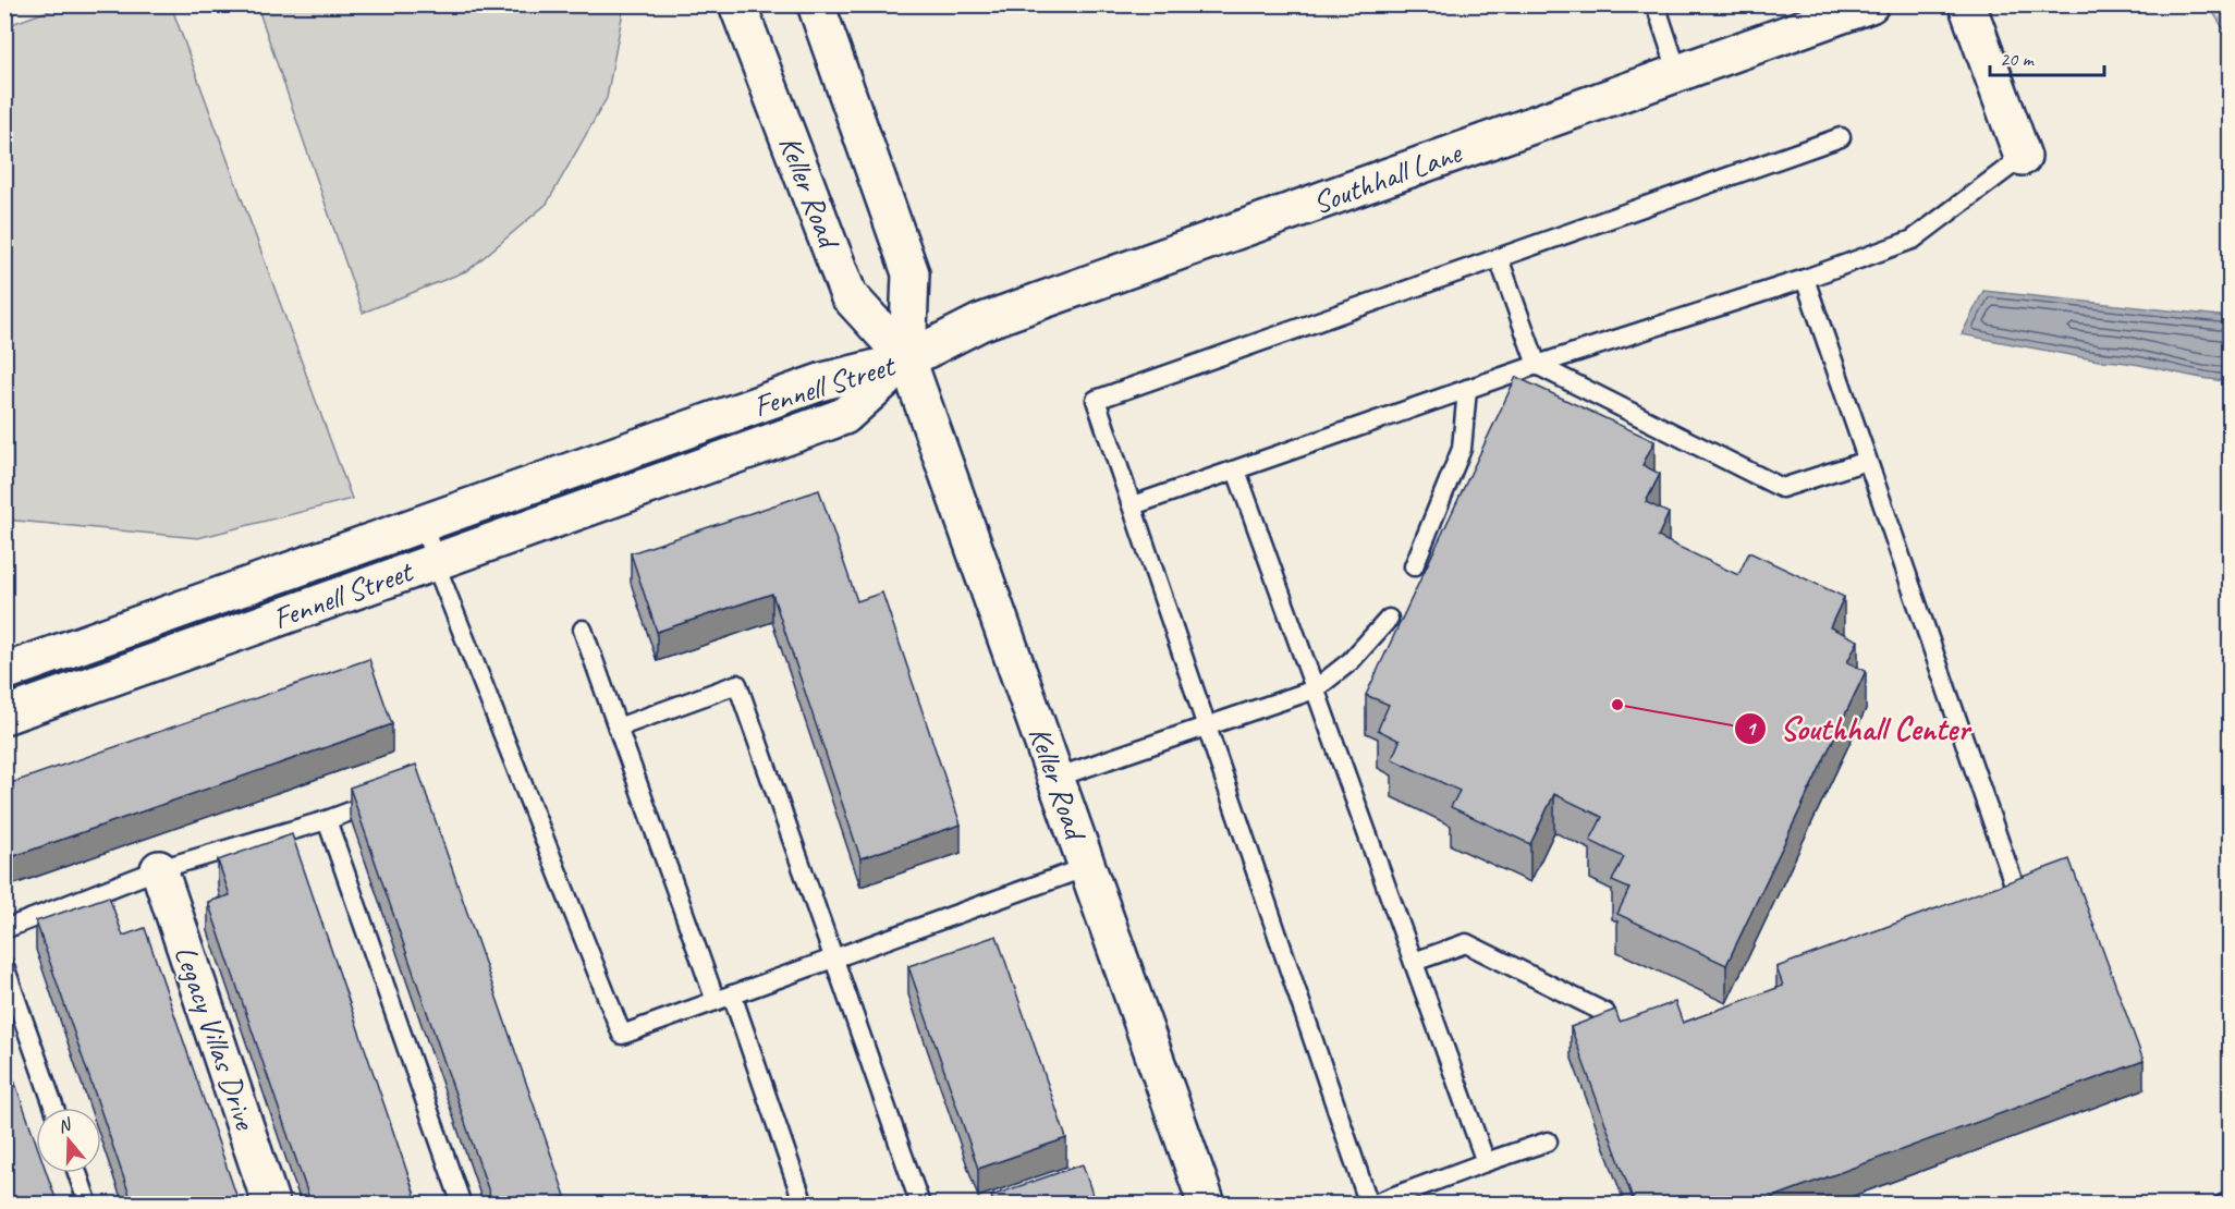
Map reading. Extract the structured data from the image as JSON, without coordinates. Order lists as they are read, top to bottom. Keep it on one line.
{"streets":{"street":["Southhall Lane","Keller Road","Fennell Street","Legacy Villas Drive"]},"crossings":[["Southhall Lane","Keller Road"],["Southhall Lane","Fennell Street"],["Keller Road","Fennell Street"]],"places":["Southhall Center"],"scale_bar":"20 m","north":"top"}
